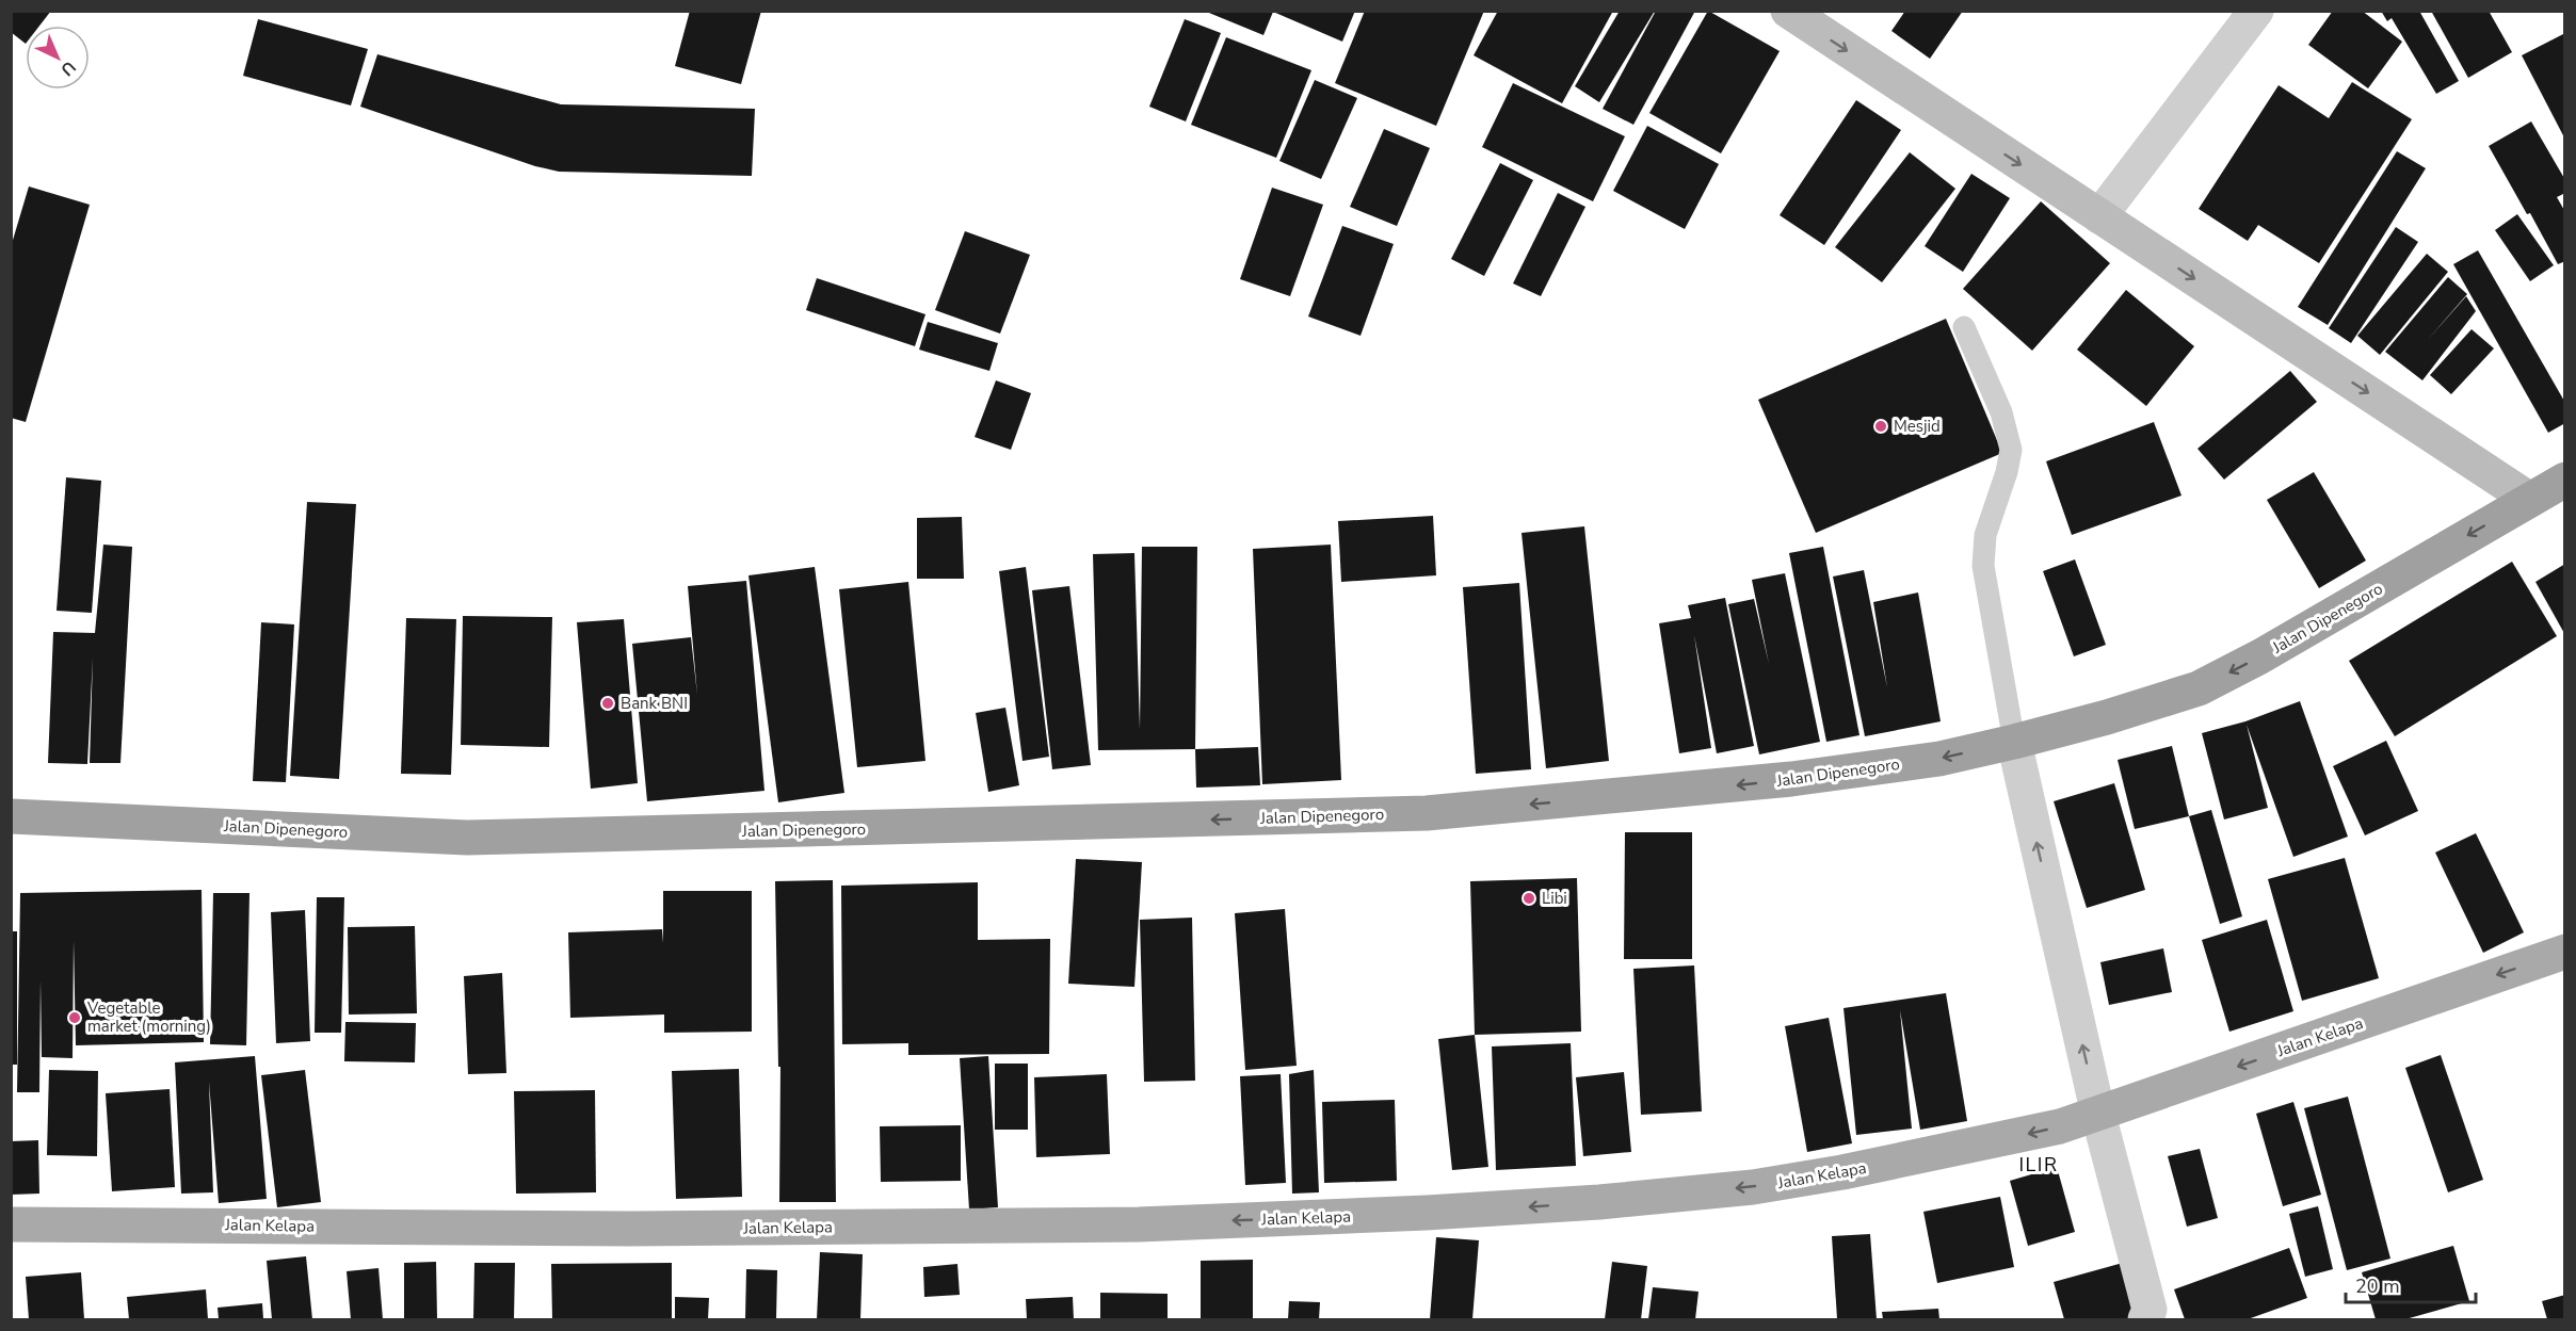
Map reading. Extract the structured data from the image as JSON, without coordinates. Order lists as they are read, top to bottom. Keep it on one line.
{"streets":{"highway":["Jalan Dipenegoro"],"main road":["Jalan Kelapa"]},"one_way":["Jalan Dipenegoro","Jalan Kelapa"],"districts":["ILIR"],"places":["Mesjid","Bank BNI","Libi","Vegetable market (morning)"],"scale_bar":"20 m","north":"bottom right"}
